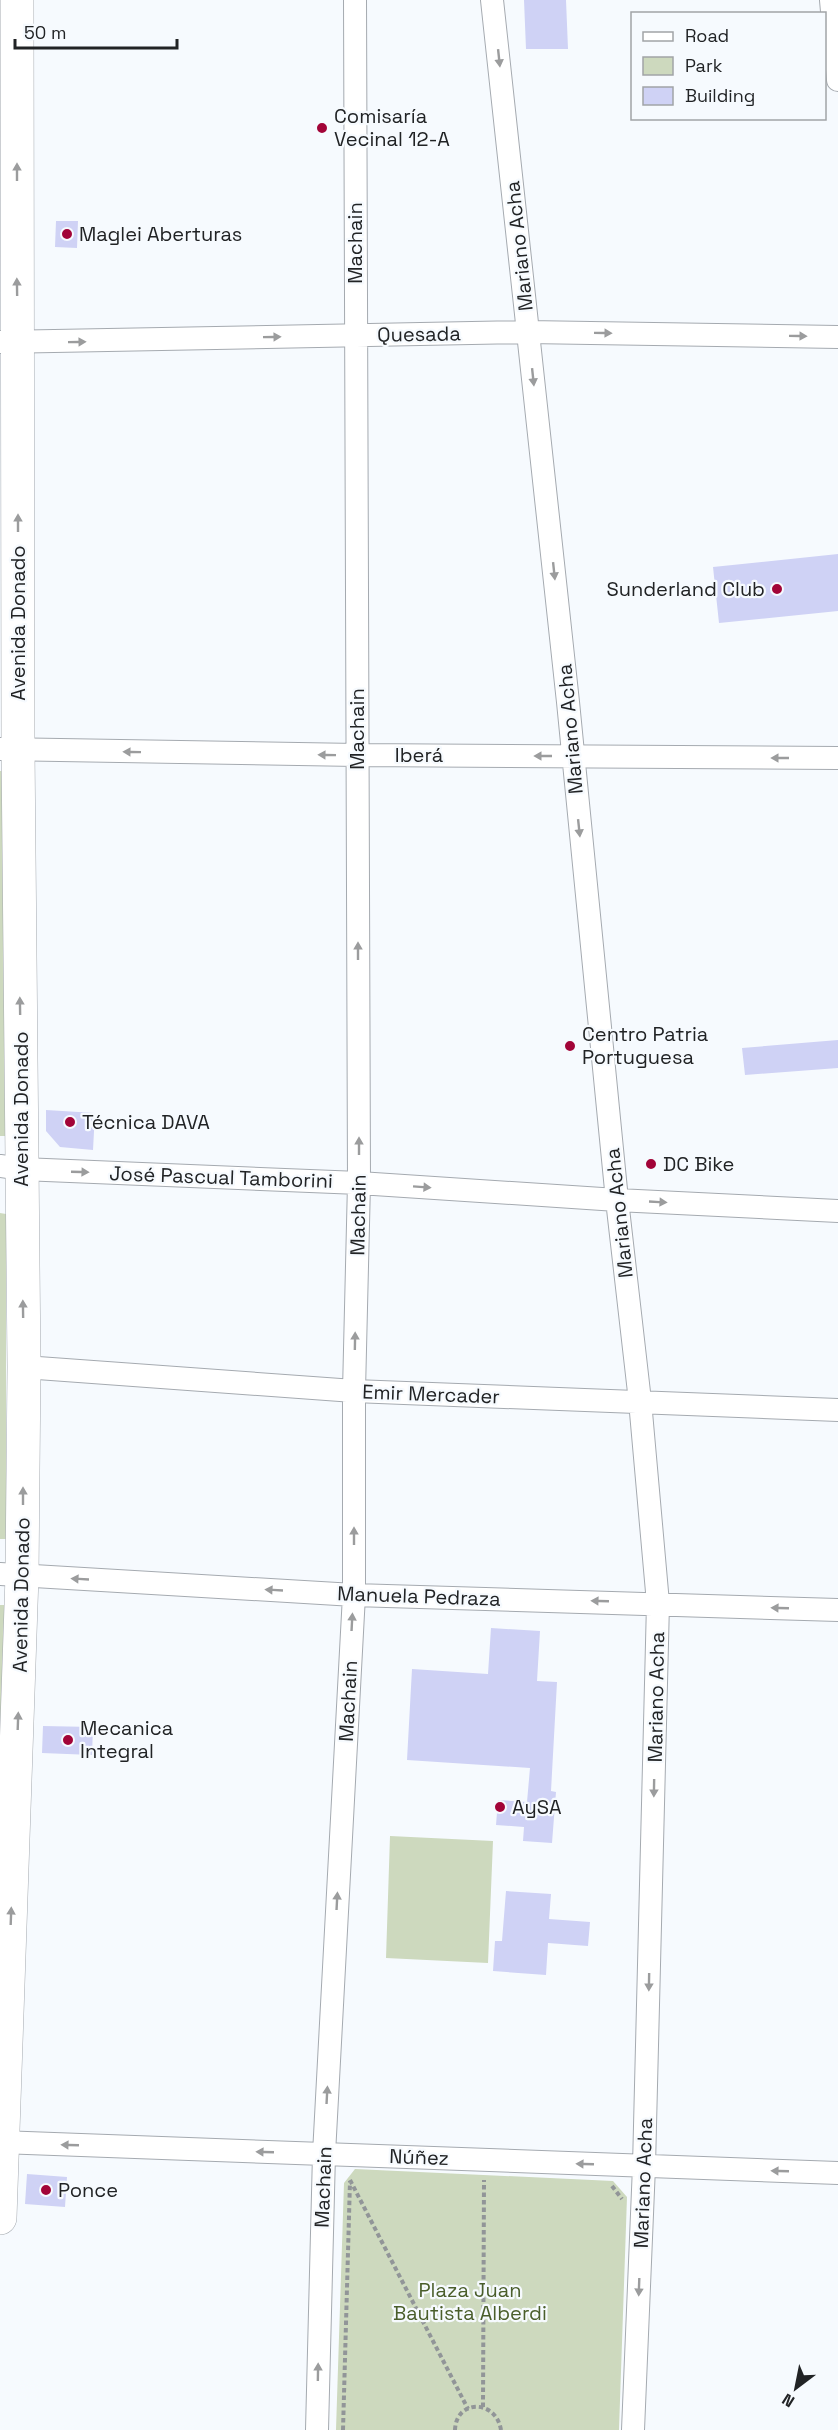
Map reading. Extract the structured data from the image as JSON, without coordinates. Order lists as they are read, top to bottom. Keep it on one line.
{"streets":{"main road":["Avenida Donado"],"street":["Machain","Mariano Acha","Quesada","Iberá","José Pascual Tamborini","Emir Mercader","Manuela Pedraza","Núñez"]},"crossings":[["Machain","Quesada"],["Machain","Iberá"],["Machain","José Pascual Tamborini"],["Machain","Emir Mercader"],["Machain","Manuela Pedraza"],["Machain","Núñez"],["Mariano Acha","Quesada"],["Mariano Acha","Iberá"],["Mariano Acha","José Pascual Tamborini"],["Mariano Acha","Emir Mercader"],["Mariano Acha","Manuela Pedraza"],["Mariano Acha","Núñez"],["Quesada","Avenida Donado"],["Avenida Donado","Iberá"],["Avenida Donado","José Pascual Tamborini"],["Avenida Donado","Emir Mercader"],["Avenida Donado","Manuela Pedraza"],["Avenida Donado","Núñez"]],"one_way":["Machain","Mariano Acha","Quesada","Avenida Donado","Iberá","José Pascual Tamborini","Manuela Pedraza","Núñez"],"parks":["Plaza Juan Bautista Alberdi"],"places":["Comisaría Vecinal 12-A","Maglei Aberturas","Sunderland Club","Centro Patria Portuguesa","Técnica DAVA","DC Bike","Mecanica Integral","AySA","Ponce"],"legend":["Road","Park","Building"],"scale_bar":"50 m","north":"bottom left"}
